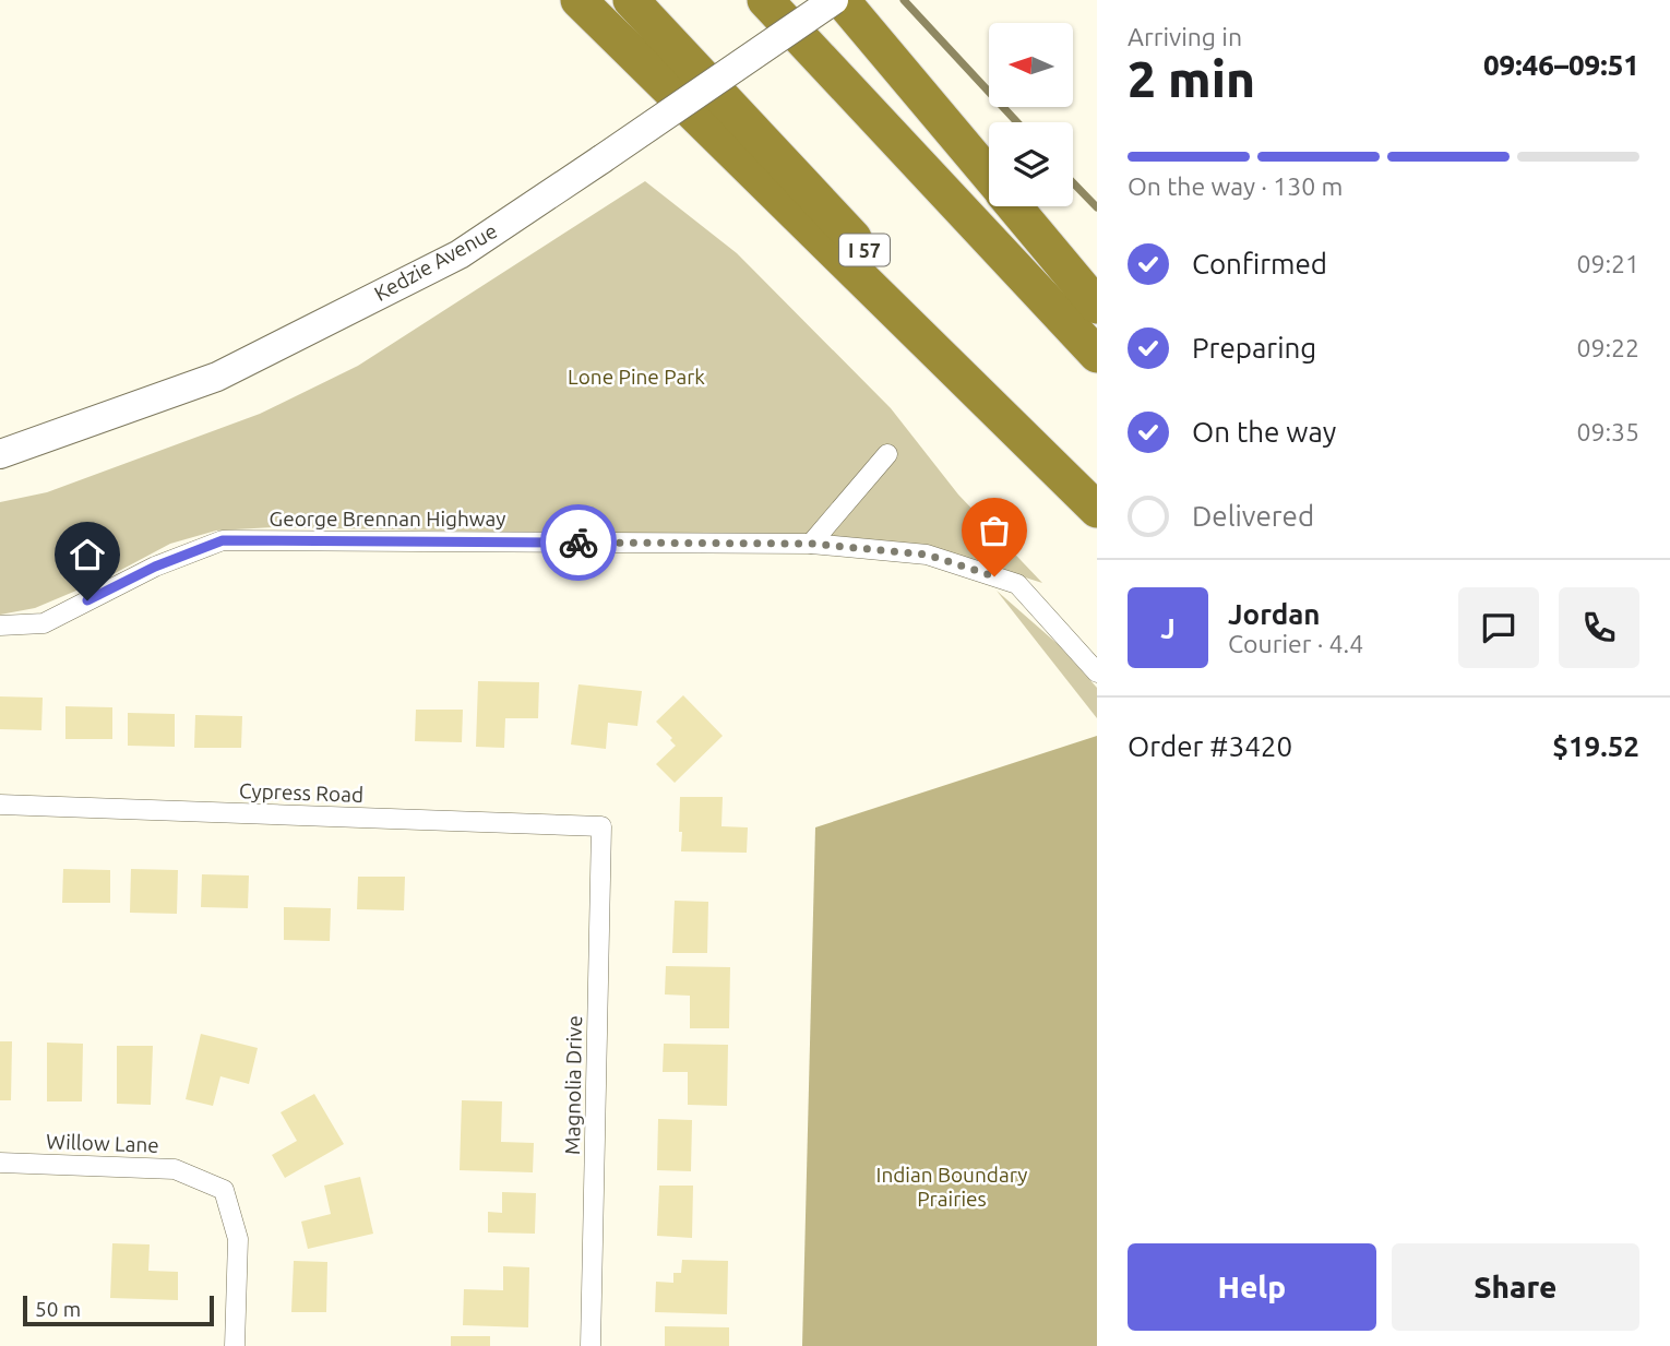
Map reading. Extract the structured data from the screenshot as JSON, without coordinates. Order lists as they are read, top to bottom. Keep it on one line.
{"streets":{"highway":["I 57"],"main road":["Kedzie Avenue"],"street":["George Brennan Highway","Cypress Road","Magnolia Drive","Willow Lane"]},"crossings":[["Cypress Road","Magnolia Drive"]],"parks":["Lone Pine Park","Indian Boundary Prairies"],"scale_bar":"50 m","north":"left","page":{"heading":["2 min","Arriving in","09:46–09:51"],"panel":["Jordan","Courier · 4.4","Order #3420","$19.52"],"bar":"On the way · 130 m","list":[["Confirmed","09:21"],["Preparing","09:22"],["On the way","09:35"],"Delivered"],"round":"J","buttons":["Help","Share"],"scale":"50 m"}}
